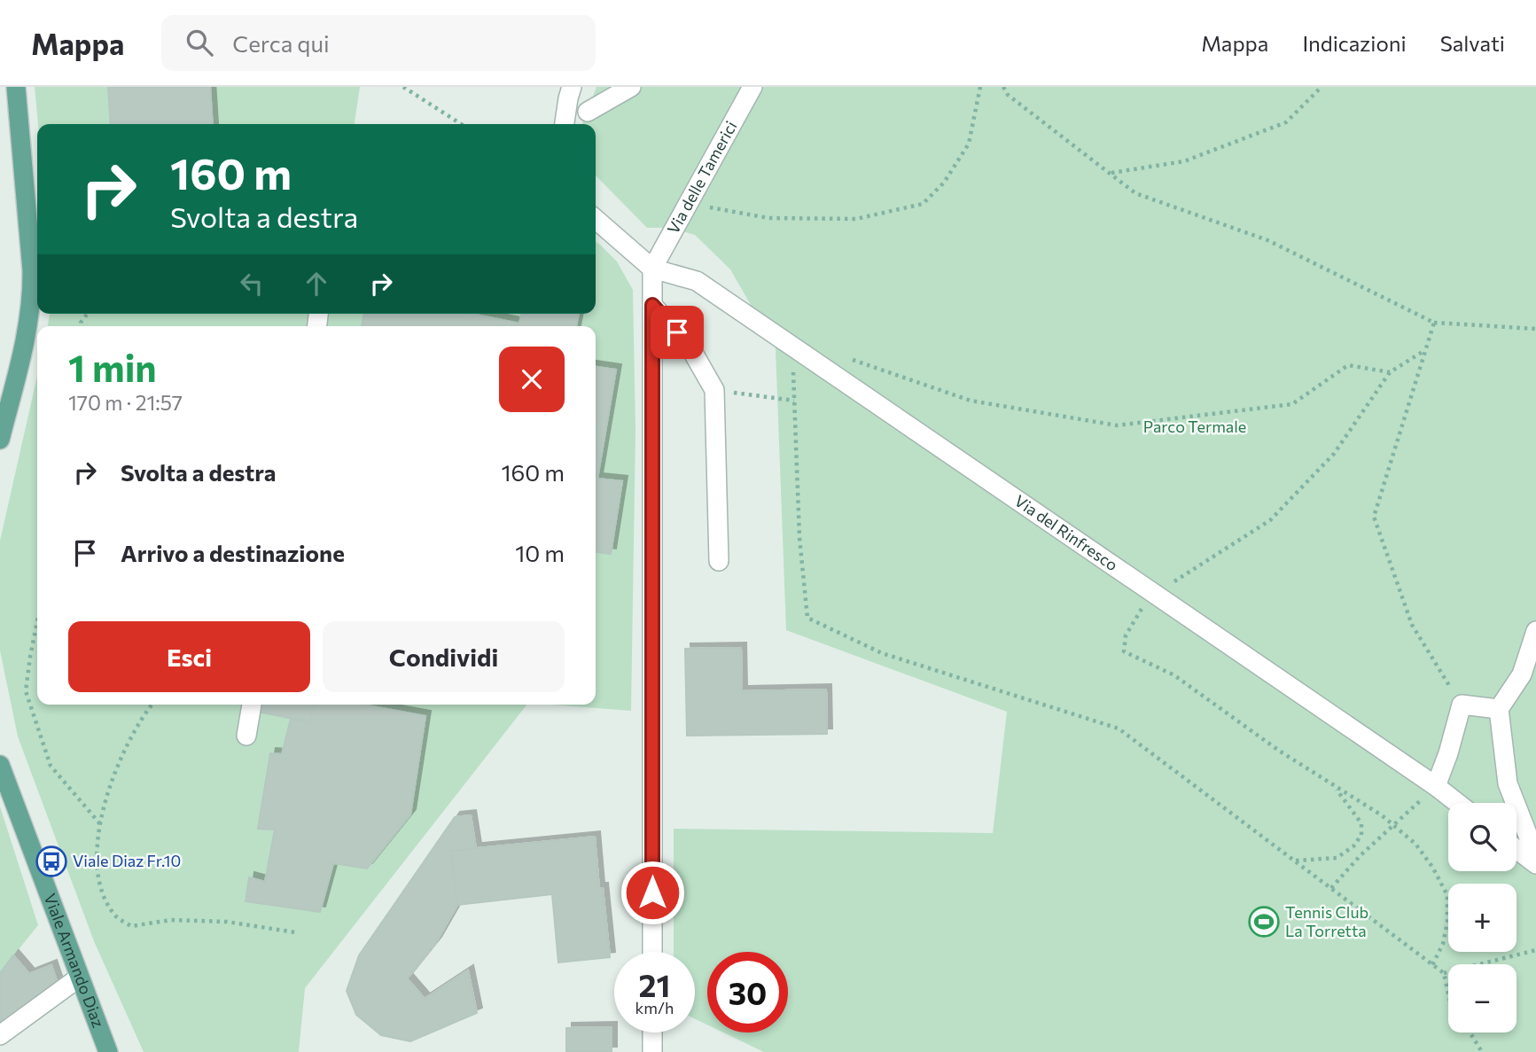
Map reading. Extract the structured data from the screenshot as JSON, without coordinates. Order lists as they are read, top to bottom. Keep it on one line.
{"streets":{"main road":["Viale Armando Diaz"],"street":["Via delle Tamerici","Via del Rinfresco"]},"crossings":[["Via delle Tamerici","Via del Rinfresco"]],"parks":["Parco Termale"],"places":{"bus stop":["Viale Diaz Fr.10"],"sports":["Tennis Club La Torretta"]},"page":{"header":"Mappa","search":"Cerca qui","nav":["Mappa","Indicazioni","Salvati"],"turn":["160 m","Svolta a destra"],"heading":["1 min","170 m · 21:57"],"list":[{"name":"Svolta a destra","value":"160 m"},{"name":"Arrivo a destinazione","value":"10 m"}],"buttons":["Esci","Condividi"],"map_buttons":["+","−"],"speed":"21 km/h","limit":"30"}}
